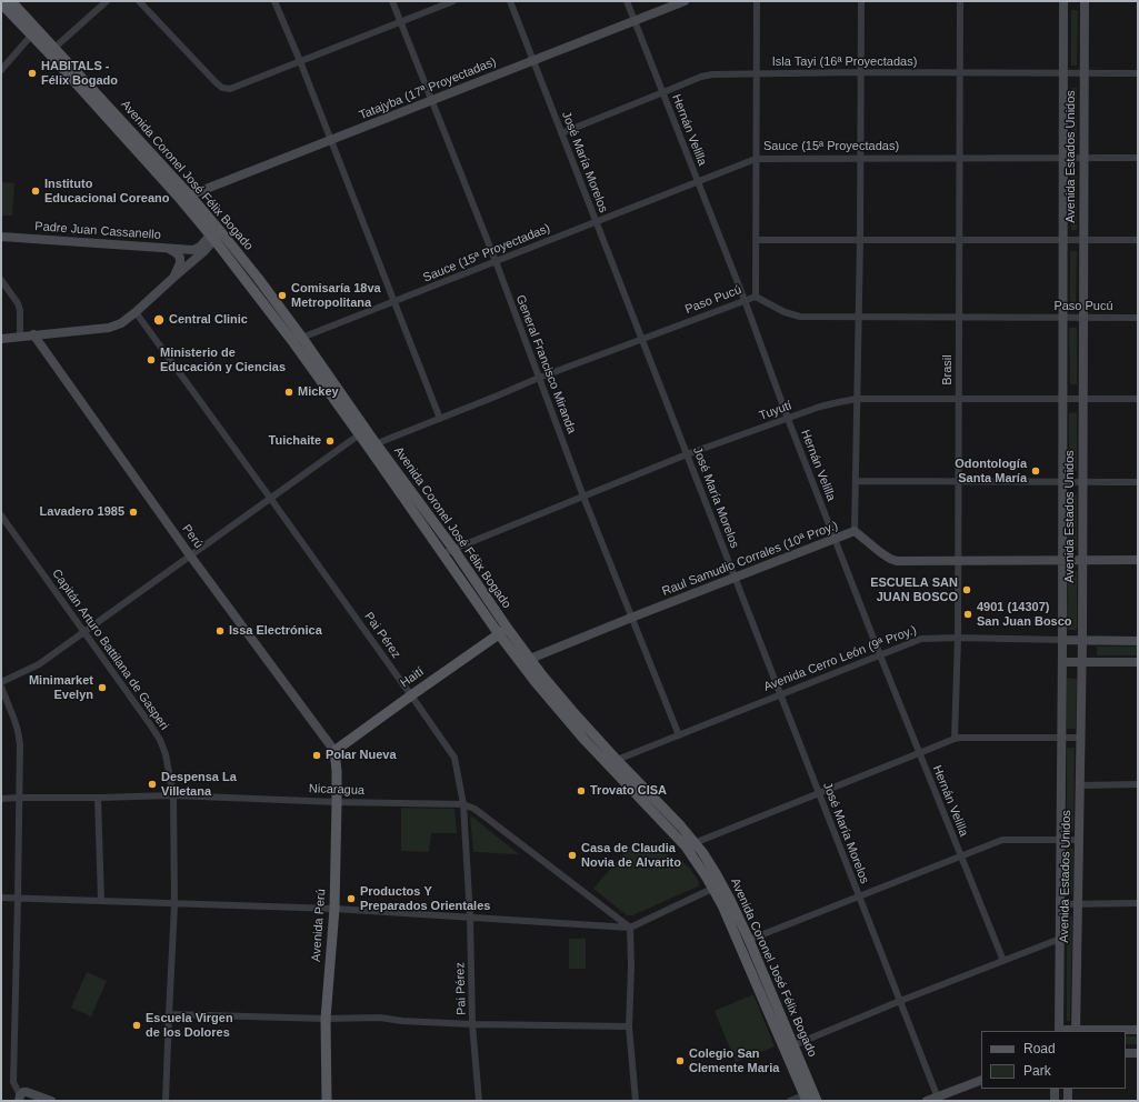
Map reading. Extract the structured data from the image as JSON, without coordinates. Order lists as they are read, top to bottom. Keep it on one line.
{"streets":{"main road":["Avenida Coronel José Félix Bogado","Haití","Avenida Perú"],"street":["Isla Tayi (16ª Proyectadas)","Tatajyba (17ª Proyectadas)","Hernán Velilla","Sauce (15ª Proyectadas)","Avenida Estados Unidos","José María Morelos","Padre Juan Cassanello","Paso Pucú","General Francisco Miranda","Brasil","Tuyutí","Perú","Raul Samudio Corrales (10ª Proy.)","Pai Pérez","Capitán Arturo Battilana de Gasperi","Avenida Cerro León (9ª Proy.)","Nicaragua"]},"crossings":[["Isla Tayi (16ª Proyectadas)","Hernán Velilla"],["Isla Tayi (16ª Proyectadas)","Avenida Estados Unidos"],["Isla Tayi (16ª Proyectadas)","José María Morelos"],["Isla Tayi (16ª Proyectadas)","Brasil"],["Tatajyba (17ª Proyectadas)","Hernán Velilla"],["Tatajyba (17ª Proyectadas)","José María Morelos"],["Tatajyba (17ª Proyectadas)","Avenida Coronel José Félix Bogado"],["Tatajyba (17ª Proyectadas)","General Francisco Miranda"],["Hernán Velilla","Sauce (15ª Proyectadas)"],["Hernán Velilla","Paso Pucú"],["Hernán Velilla","Tuyutí"],["Hernán Velilla","Raul Samudio Corrales (10ª Proy.)"],["Hernán Velilla","Avenida Cerro León (9ª Proy.)"],["Sauce (15ª Proyectadas)","Avenida Estados Unidos"],["Sauce (15ª Proyectadas)","José María Morelos"],["Sauce (15ª Proyectadas)","Avenida Coronel José Félix Bogado"],["Sauce (15ª Proyectadas)","General Francisco Miranda"],["Sauce (15ª Proyectadas)","Brasil"],["Avenida Estados Unidos","Paso Pucú"],["Avenida Estados Unidos","Tuyutí"],["Avenida Estados Unidos","Raul Samudio Corrales (10ª Proy.)"],["Avenida Estados Unidos","Avenida Cerro León (9ª Proy.)"],["José María Morelos","Paso Pucú"],["José María Morelos","Tuyutí"],["José María Morelos","Raul Samudio Corrales (10ª Proy.)"],["José María Morelos","Avenida Cerro León (9ª Proy.)"],["Avenida Coronel José Félix Bogado","Padre Juan Cassanello"],["Avenida Coronel José Félix Bogado","Paso Pucú"],["Avenida Coronel José Félix Bogado","Tuyutí"],["Avenida Coronel José Félix Bogado","Raul Samudio Corrales (10ª Proy.)"],["Avenida Coronel José Félix Bogado","Avenida Cerro León (9ª Proy.)"],["Avenida Coronel José Félix Bogado","Haití"],["Paso Pucú","General Francisco Miranda"],["Paso Pucú","Brasil"],["General Francisco Miranda","Tuyutí"],["General Francisco Miranda","Raul Samudio Corrales (10ª Proy.)"],["General Francisco Miranda","Avenida Cerro León (9ª Proy.)"],["Brasil","Tuyutí"],["Brasil","Raul Samudio Corrales (10ª Proy.)"],["Brasil","Avenida Cerro León (9ª Proy.)"],["Perú","Haití"],["Perú","Avenida Perú"],["Pai Pérez","Haití"],["Pai Pérez","Nicaragua"],["Capitán Arturo Battilana de Gasperi","Nicaragua"],["Haití","Avenida Perú"],["Nicaragua","Avenida Perú"]],"places":["HABITALS - Félix Bogado","Instituto Educacional Coreano","Comisaría 18va Metropolitana","Central Clinic","Ministerio de Educación y Ciencias","Mickey","Tuichaite","Odontología Santa María","Lavadero 1985","ESCUELA SAN JUAN BOSCO","4901 (14307) San Juan Bosco","Issa Electrónica","Minimarket Evelyn","Polar Nueva","Despensa La Villetana","Trovato CISA","Casa de Claudia Novia de Alvarito","Productos Y Preparados Orientales","Escuela Virgen de los Dolores","Colegio San Clemente Maria"],"legend":["Road","Park"]}
